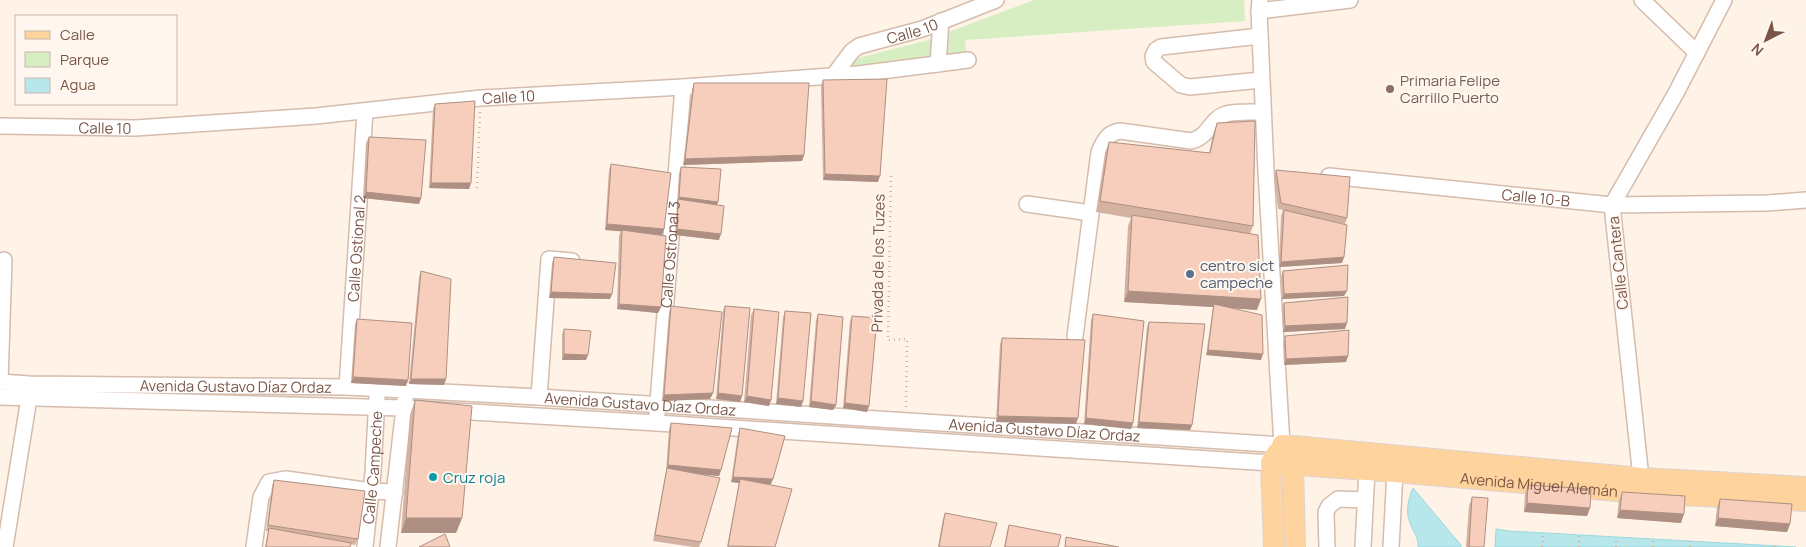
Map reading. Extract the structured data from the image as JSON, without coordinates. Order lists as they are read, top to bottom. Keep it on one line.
{"streets":{"main road":["Avenida Miguel Alemán"],"street":["Calle 10","Calle 10-B","Calle Ostional 2","Calle Ostional 3","Calle Cantera","Avenida Gustavo Díaz Ordaz","Calle Campeche"],"path":["Privada de los Tuzes"]},"crossings":[["Calle 10","Calle Ostional 2"],["Calle 10","Calle Ostional 3"],["Calle 10-B","Calle Cantera"],["Calle Ostional 2","Avenida Gustavo Díaz Ordaz"],["Calle Ostional 3","Avenida Gustavo Díaz Ordaz"],["Privada de los Tuzes","Avenida Gustavo Díaz Ordaz"],["Calle Cantera","Avenida Miguel Alemán"],["Avenida Gustavo Díaz Ordaz","Calle Campeche"],["Avenida Gustavo Díaz Ordaz","Avenida Miguel Alemán"]],"places":["Primaria Felipe Carrillo Puerto","centro sict campeche","Cruz roja"],"legend":["Calle","Parque","Agua"],"north":"bottom left"}
